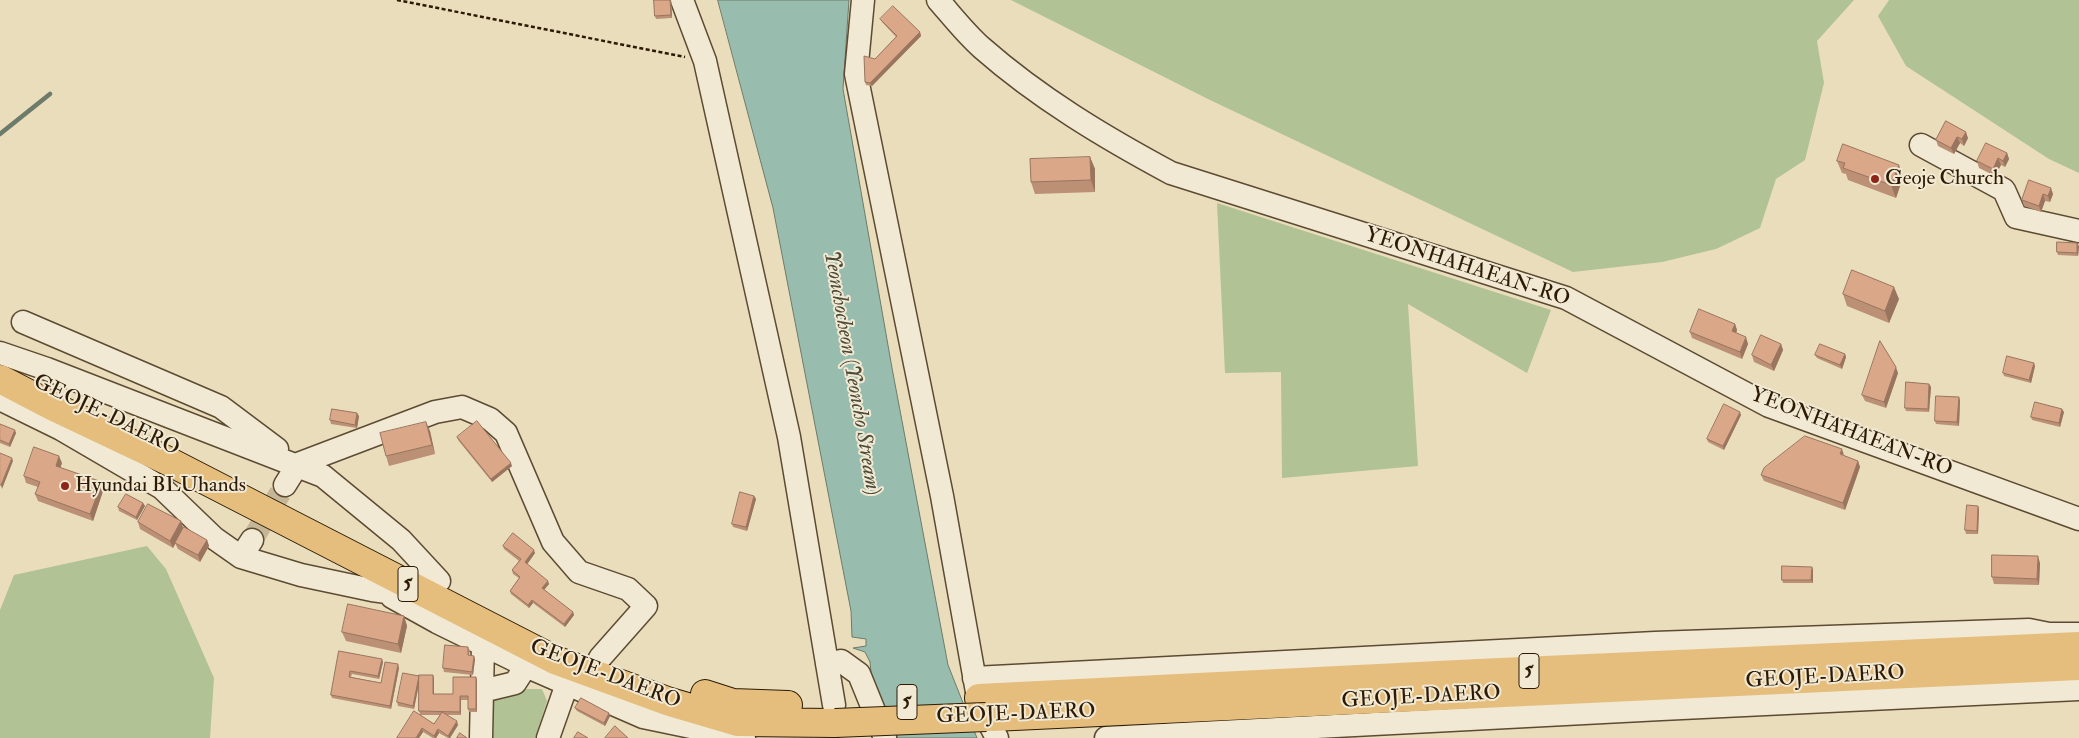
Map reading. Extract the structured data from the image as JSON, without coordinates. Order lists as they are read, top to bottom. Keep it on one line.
{"streets":{"main road":["GEOJE-DAERO","5"],"street":["YEONHAHAEAN-RO"]},"water":["Yeonchocheon (Yeoncho Stream)"],"places":["Geoje Church","Hyundai BLUhands"]}
